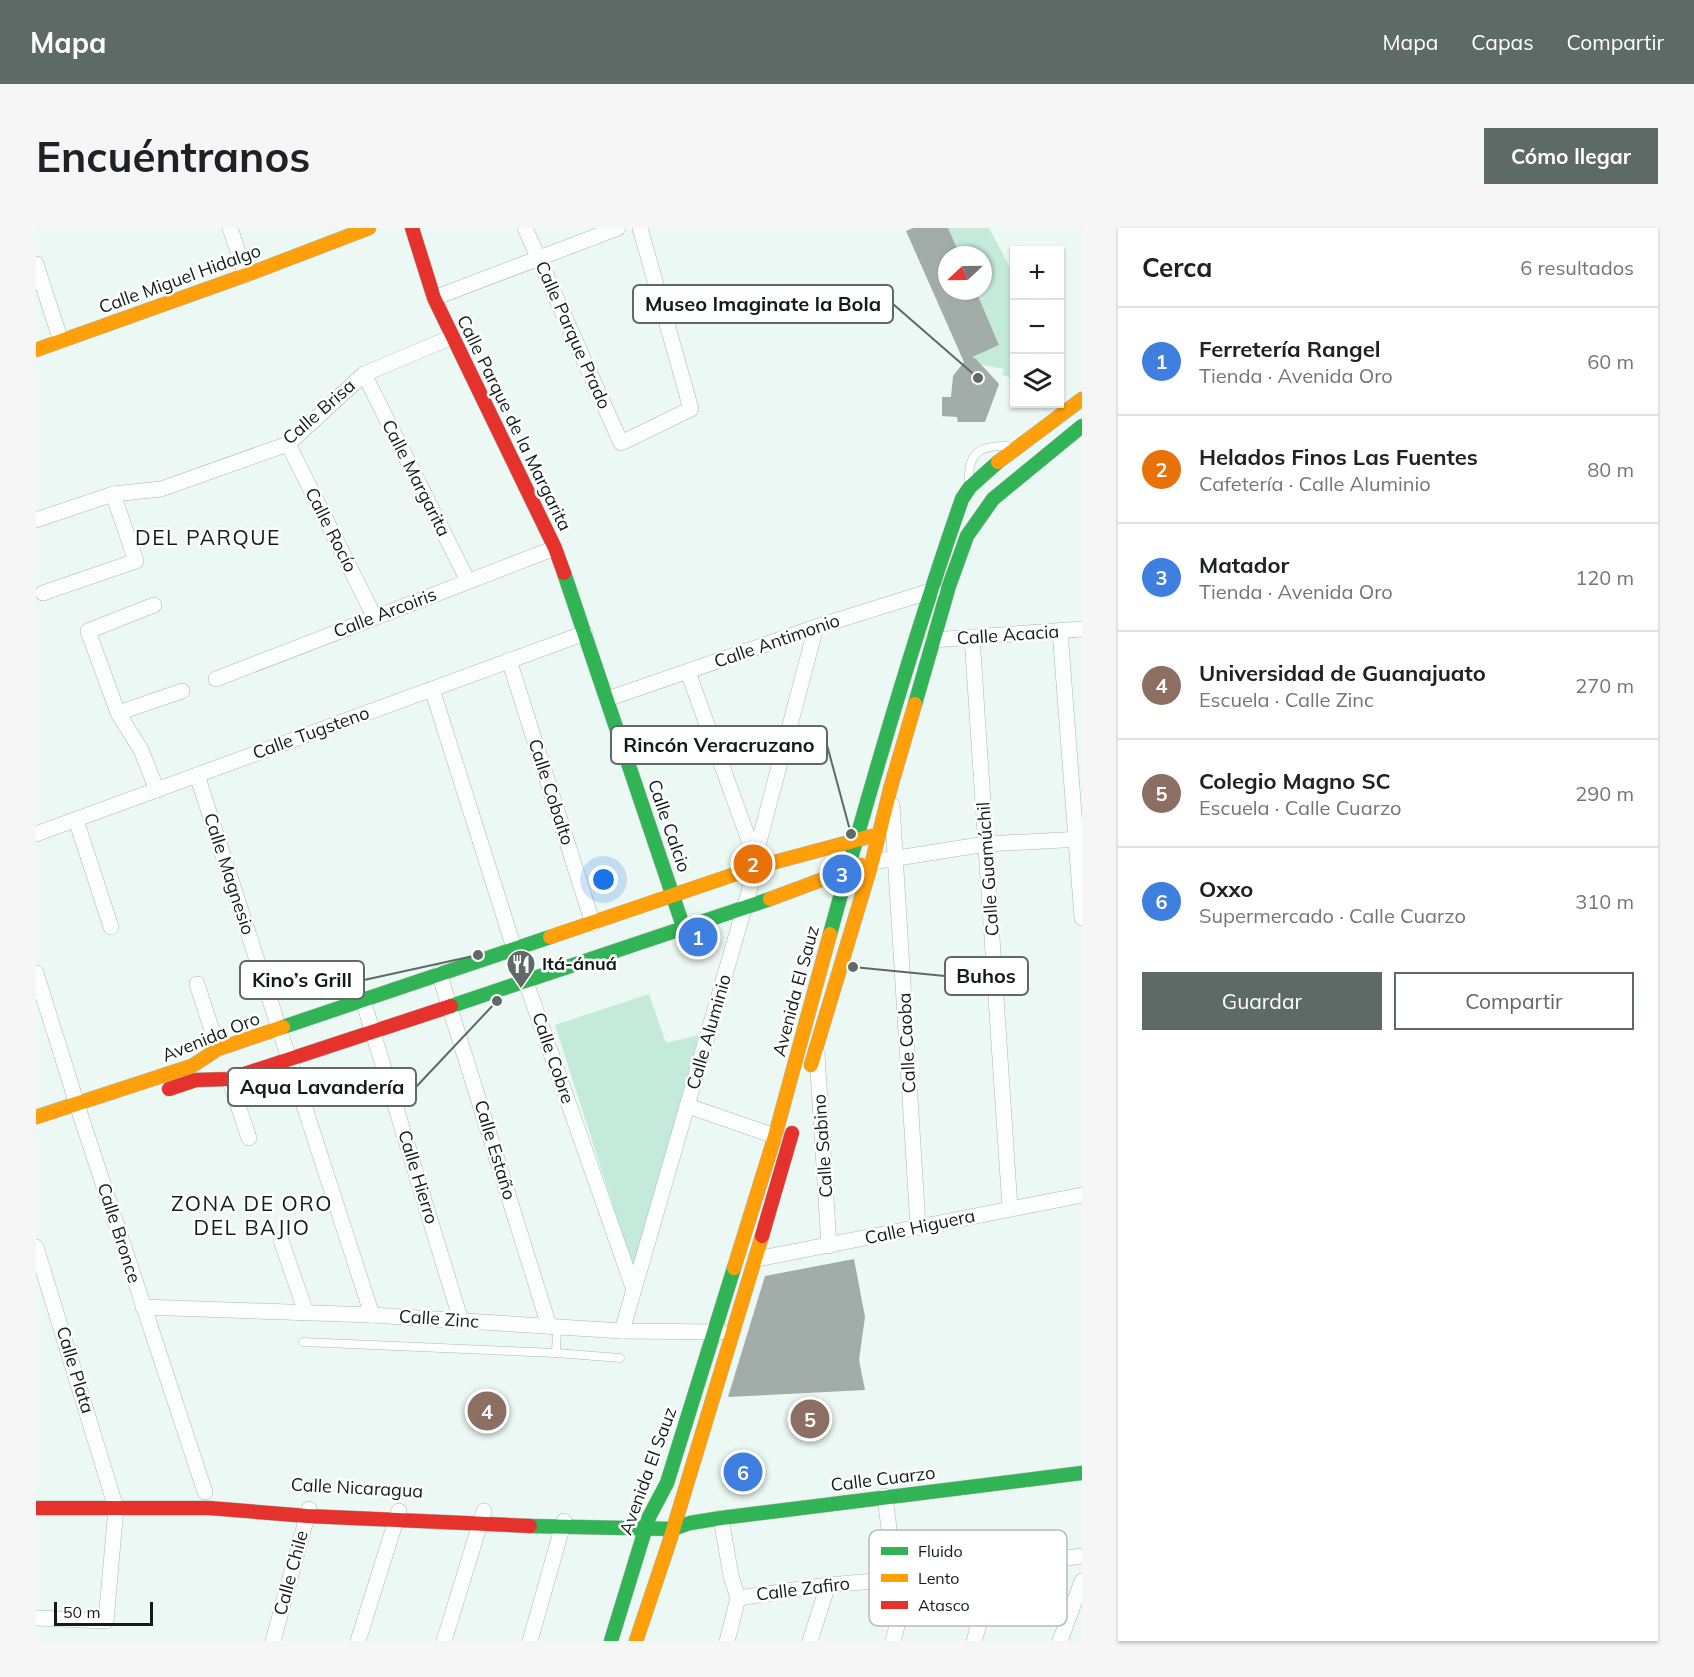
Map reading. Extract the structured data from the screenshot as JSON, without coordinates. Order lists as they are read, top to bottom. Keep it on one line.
{"streets":{"main road":["Calle Miguel Hidalgo","Calle Parque de la Margarita","Calle Calcio","Avenida El Sauz","Avenida Oro","Calle Cuarzo","Calle Nicaragua"],"street":["Calle Parque Prado","Calle Brisa","Calle Margarita","Calle Rocío","Calle Arcoiris","Calle Acacia","Calle Antimonio","Calle Tugsteno","Calle Cobalto","Calle Guamúchil","Calle Magnesio","Calle Aluminio","Calle Caoba","Calle Cobre","Calle Sabino","Calle Estaño","Calle Hierro","Calle Higuera","Calle Bronce","Calle Zinc","Calle Plata","Calle Chile","Calle Zafiro"]},"crossings":[["Calle Brisa","Calle Parque de la Margarita"],["Calle Brisa","Calle Margarita"],["Calle Brisa","Calle Rocío"],["Calle Parque de la Margarita","Calle Arcoiris"],["Calle Parque de la Margarita","Calle Tugsteno"],["Calle Parque de la Margarita","Calle Calcio"],["Calle Margarita","Calle Arcoiris"],["Calle Rocío","Calle Arcoiris"],["Calle Acacia","Calle Guamúchil"],["Calle Acacia","Avenida El Sauz"],["Calle Antimonio","Calle Calcio"],["Calle Antimonio","Avenida El Sauz"],["Calle Antimonio","Calle Aluminio"],["Calle Tugsteno","Calle Cobalto"],["Calle Tugsteno","Calle Calcio"],["Calle Tugsteno","Calle Magnesio"],["Calle Tugsteno","Calle Cobre"],["Calle Cobalto","Avenida Oro"],["Calle Calcio","Avenida Oro"],["Calle Guamúchil","Calle Higuera"],["Calle Magnesio","Avenida Oro"],["Calle Magnesio","Calle Zinc"],["Avenida El Sauz","Avenida Oro"],["Avenida El Sauz","Calle Caoba"],["Avenida El Sauz","Calle Sabino"],["Avenida El Sauz","Calle Higuera"],["Avenida El Sauz","Calle Zinc"],["Avenida El Sauz","Calle Cuarzo"],["Avenida El Sauz","Calle Nicaragua"],["Calle Aluminio","Avenida Oro"],["Calle Aluminio","Calle Cobre"],["Calle Aluminio","Calle Zinc"],["Avenida Oro","Calle Cobre"],["Avenida Oro","Calle Estaño"],["Avenida Oro","Calle Hierro"],["Avenida Oro","Calle Bronce"],["Calle Caoba","Calle Higuera"],["Calle Sabino","Calle Higuera"],["Calle Estaño","Calle Zinc"],["Calle Hierro","Calle Zinc"],["Calle Bronce","Calle Zinc"],["Calle Plata","Calle Nicaragua"],["Calle Cuarzo","Calle Nicaragua"],["Calle Nicaragua","Calle Chile"]],"districts":["DEL PARQUE","ZONA DE ORO DEL BAJIO"],"places":{"other":["Museo Imaginate la Bola","Rincón Veracruzano","Kino’s Grill","Buhos","Aqua Lavandería"],"restaurant":["Itá-ánuá"]},"legend":["Fluido","Lento","Atasco"],"scale_bar":"50 m","north":"left","page":{"header":"Mapa","nav":["Mapa","Capas","Compartir"],"buttons":["Cómo llegar",["Guardar","Compartir"]],"title":"Encuéntranos","heading":["Cerca","6 resultados"],"map_buttons":["+","−"],"list":[{"mark":"1","name":"Ferretería Rangel","note":"Tienda · Avenida Oro","value":"60 m"},{"mark":"2","name":"Helados Finos Las Fuentes","note":"Cafetería · Calle Aluminio","value":"80 m"},{"mark":"3","name":"Matador","note":"Tienda · Avenida Oro","value":"120 m"},{"mark":"4","name":"Universidad de Guanajuato","note":"Escuela · Calle Zinc","value":"270 m"},{"mark":"5","name":"Colegio Magno SC","note":"Escuela · Calle Cuarzo","value":"290 m"},{"mark":"6","name":"Oxxo","note":"Supermercado · Calle Cuarzo","value":"310 m"}],"pins":["2","3","1","4","5","6"],"scale":"50 m"}}
